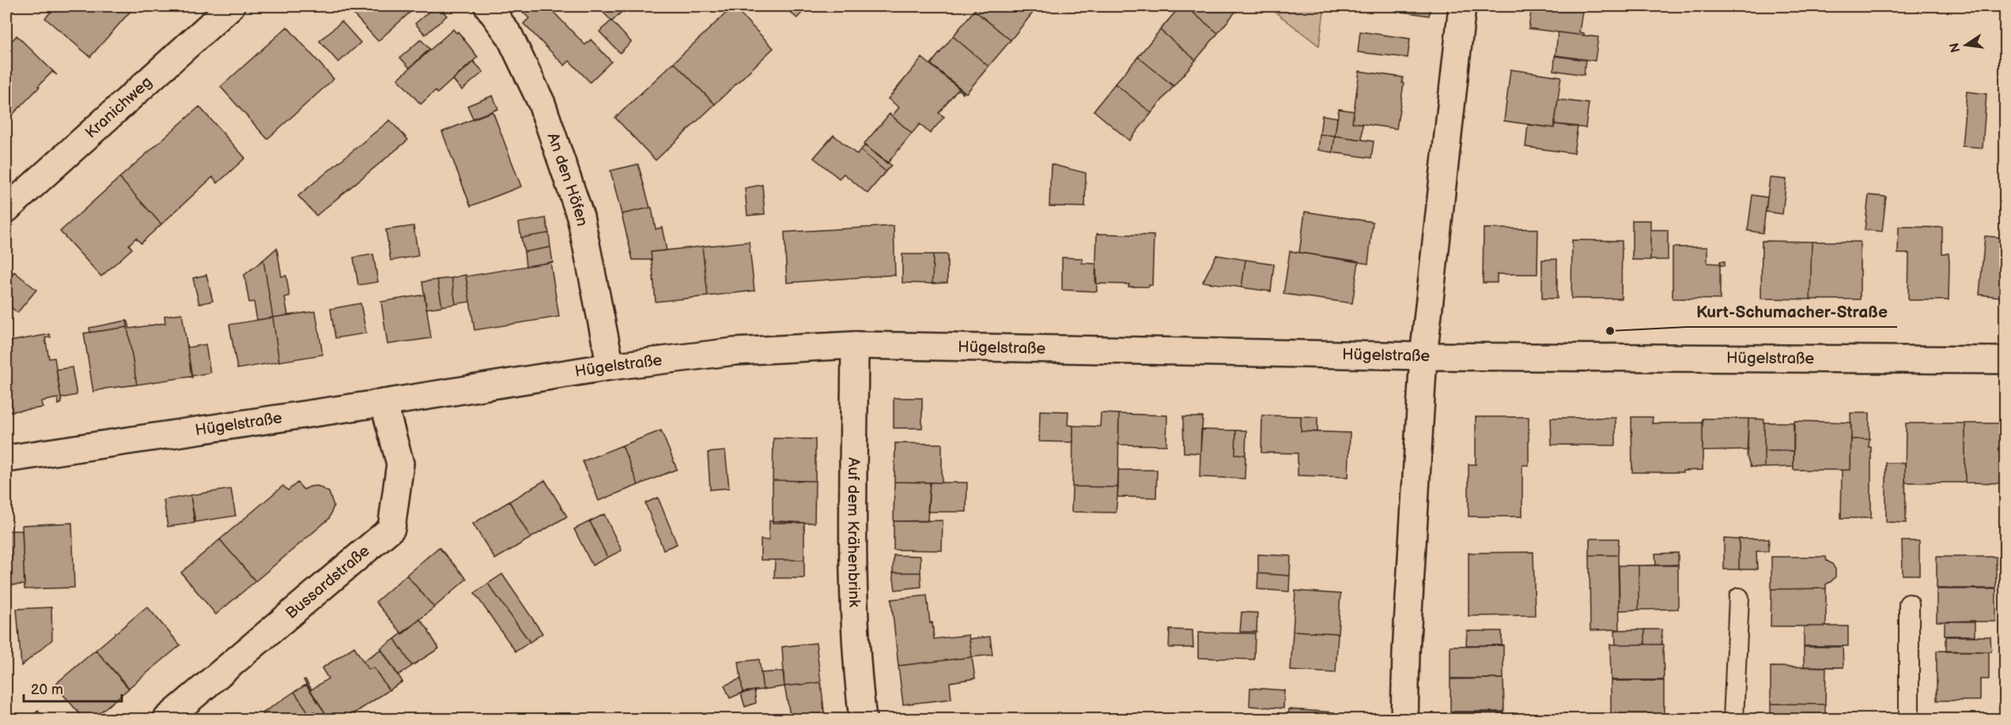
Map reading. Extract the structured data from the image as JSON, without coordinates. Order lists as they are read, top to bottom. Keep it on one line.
{"streets":{"street":["Kranichweg","An den Höfen","Hügelstraße","Auf dem Krähenbrink","Bussardstraße"]},"crossings":[["An den Höfen","Hügelstraße"],["Hügelstraße","Auf dem Krähenbrink"],["Hügelstraße","Bussardstraße"]],"places":["Kurt-Schumacher-Straße"],"scale_bar":"20 m","north":"left"}
